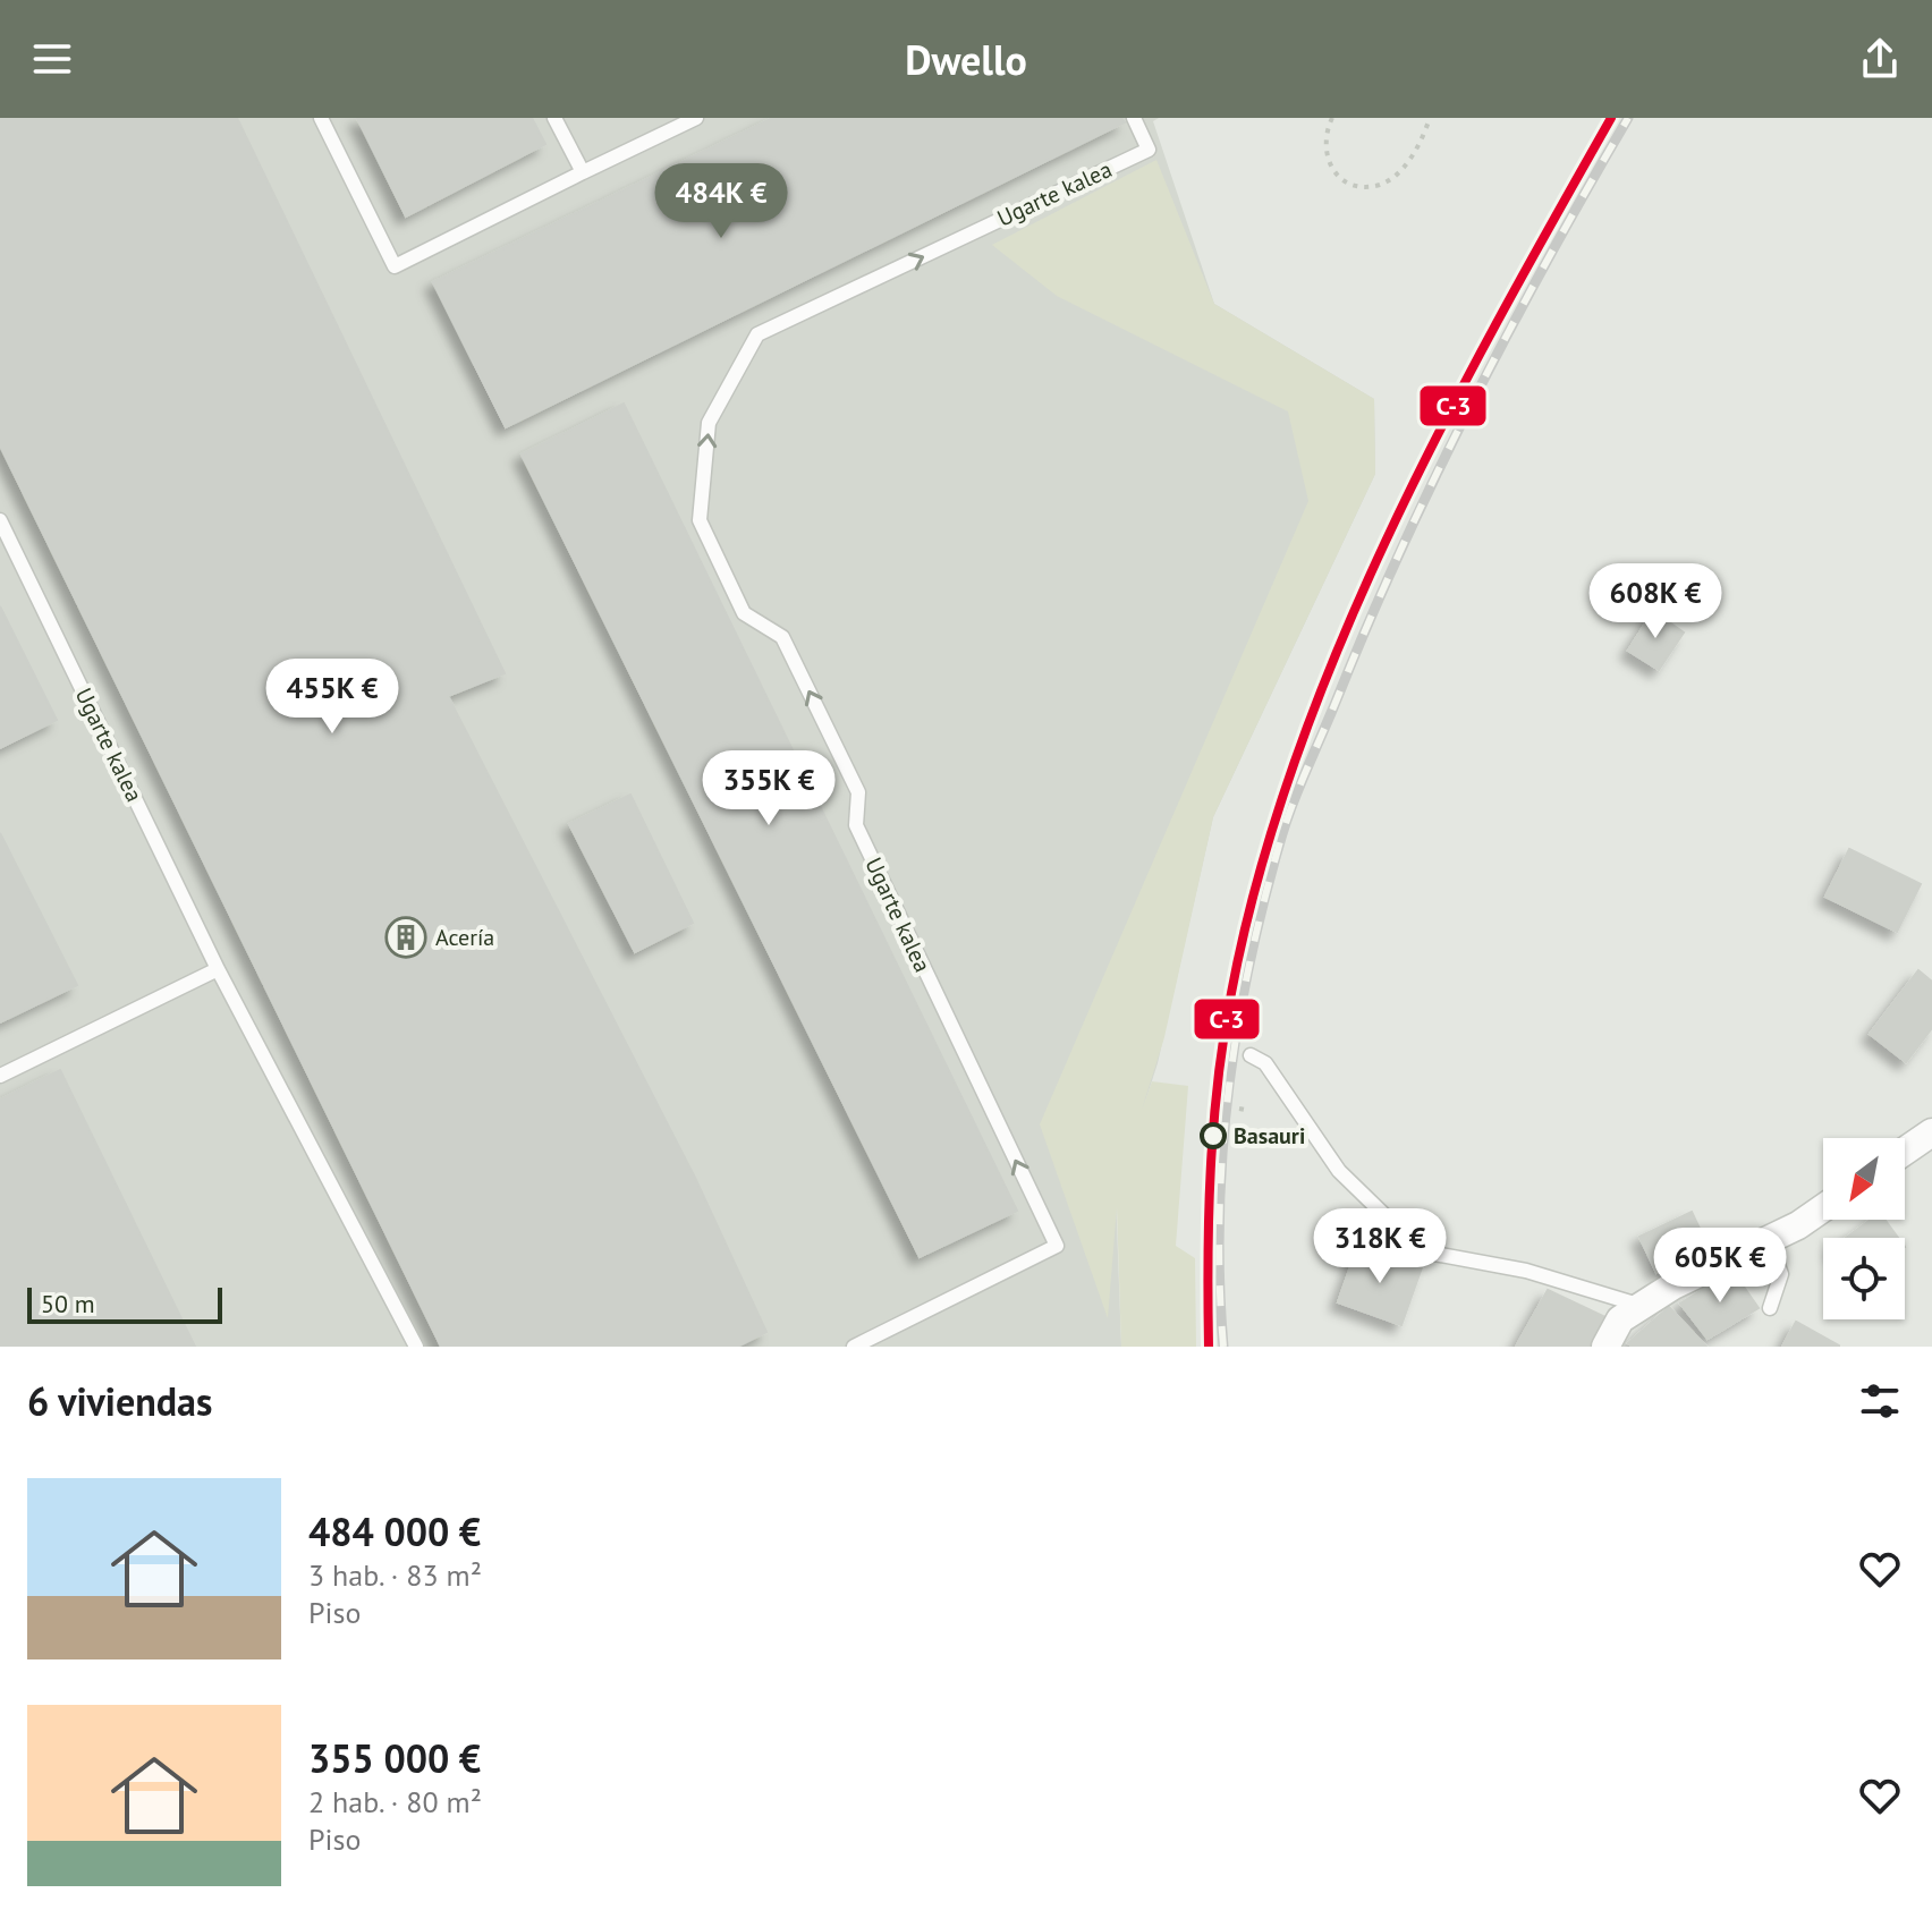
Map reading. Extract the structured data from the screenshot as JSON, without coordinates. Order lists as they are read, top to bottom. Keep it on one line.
{"streets":{"lane":["Ugarte kalea"]},"places":{"building":["Acería"],"other":["Basauri"]},"lines":["transit line C-3"],"scale_bar":"50 m","north":"bottom left","page":{"header":"Dwello","price":["484K €","608K €","455K €","355K €","318K €","605K €"],"scale":"50 m","heading":"6 viviendas","list":[{"name":"484 000 €","note":"3 hab. · 83 m² · Piso"},{"name":"355 000 €","note":"2 hab. · 80 m² · Piso"}]}}
